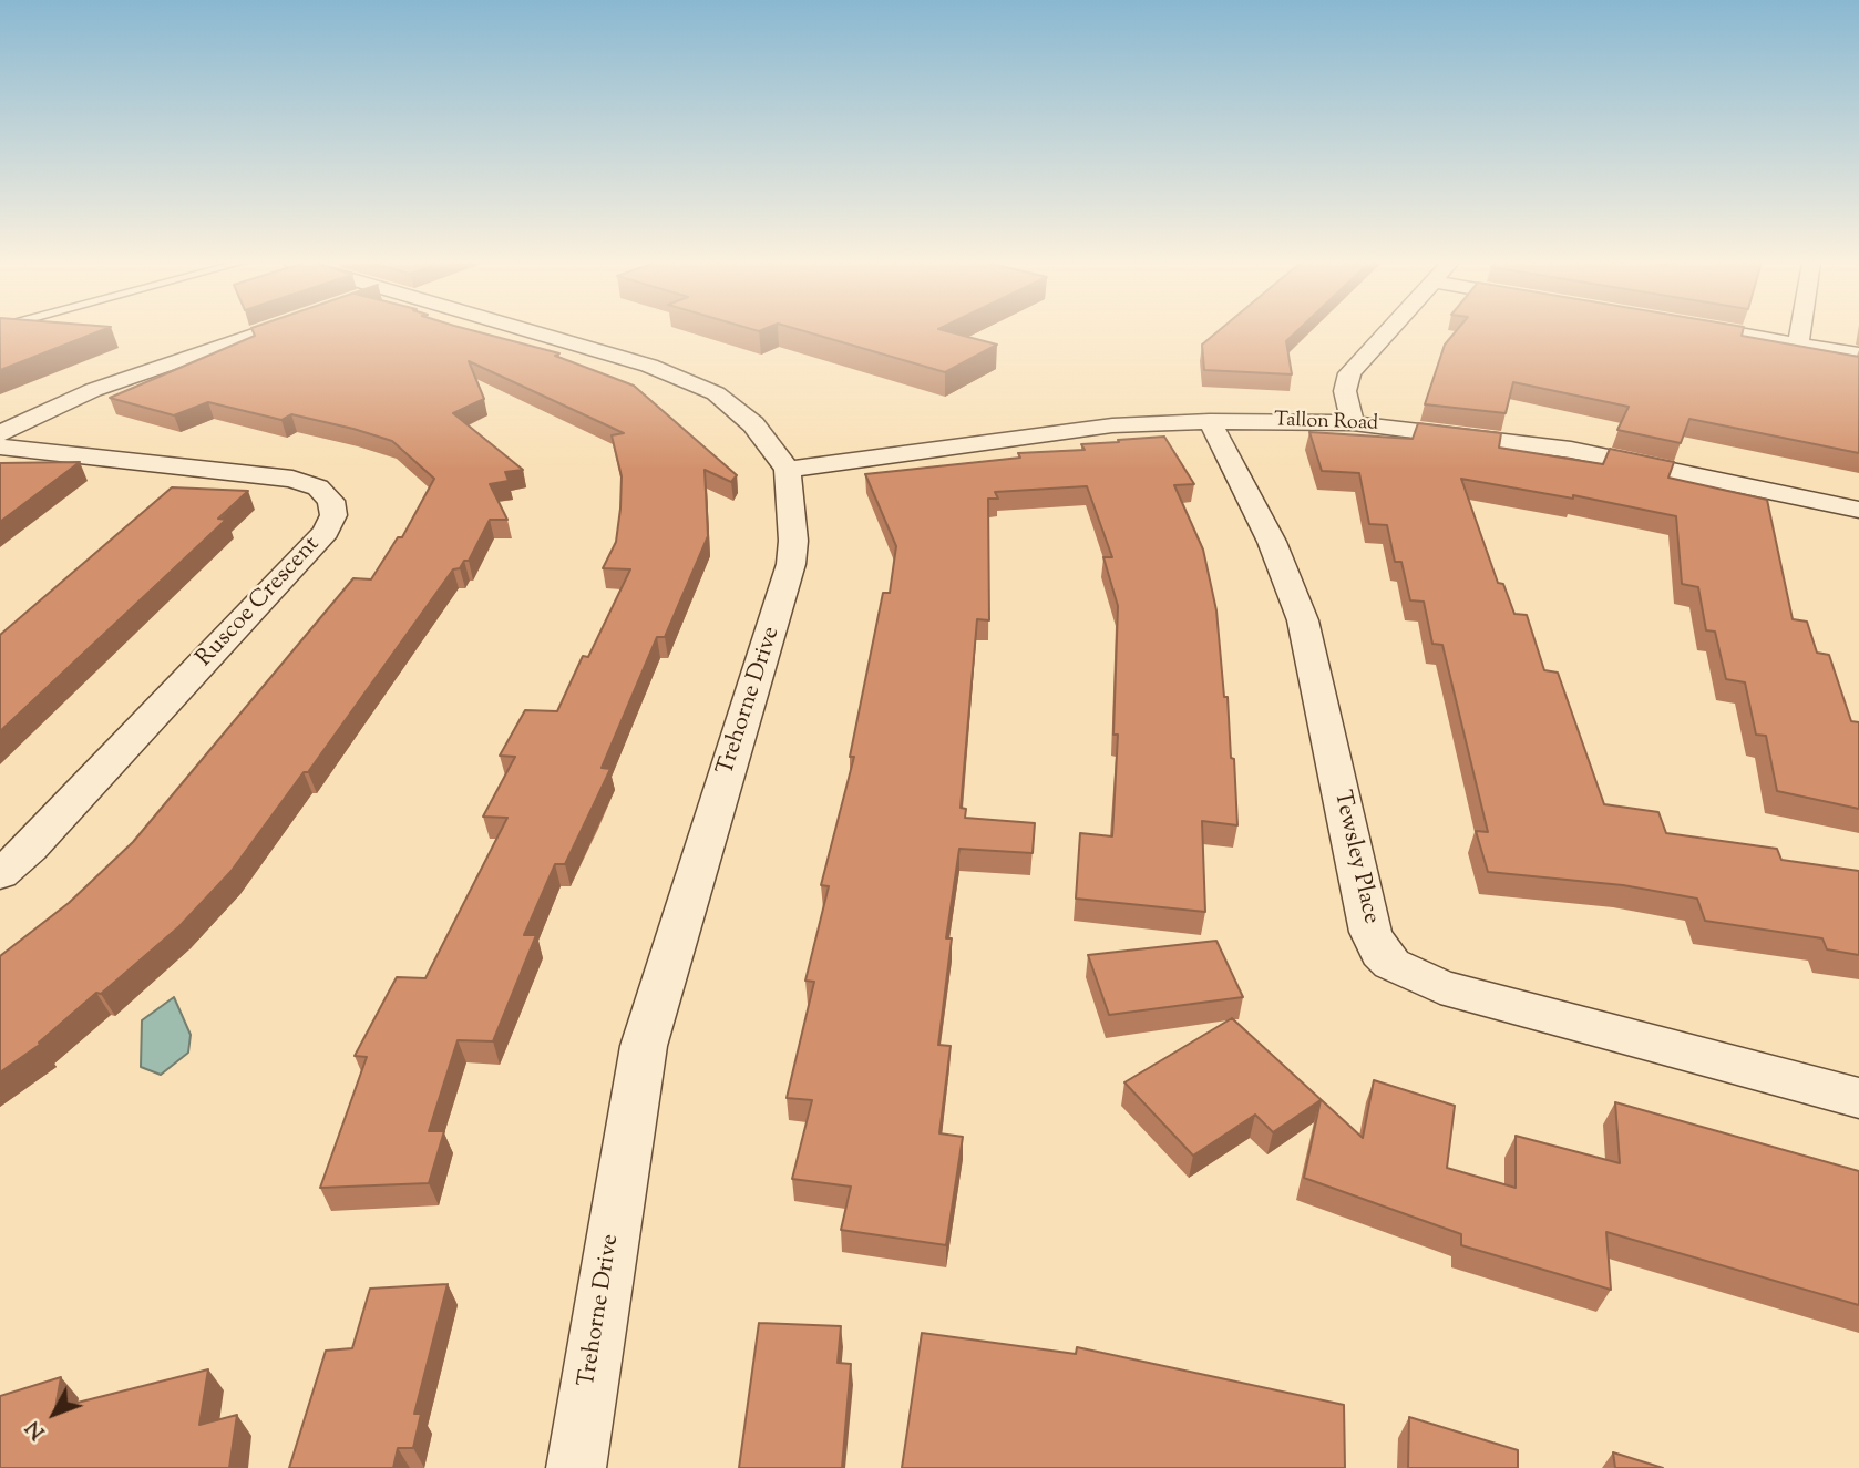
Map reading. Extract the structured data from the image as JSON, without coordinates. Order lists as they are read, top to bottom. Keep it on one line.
{"streets":{"street":["Tallon Road","Ruscoe Crescent","Trehorne Drive","Tewsley Place"]},"crossings":[["Tallon Road","Trehorne Drive"],["Tallon Road","Tewsley Place"]],"north":"bottom left"}
